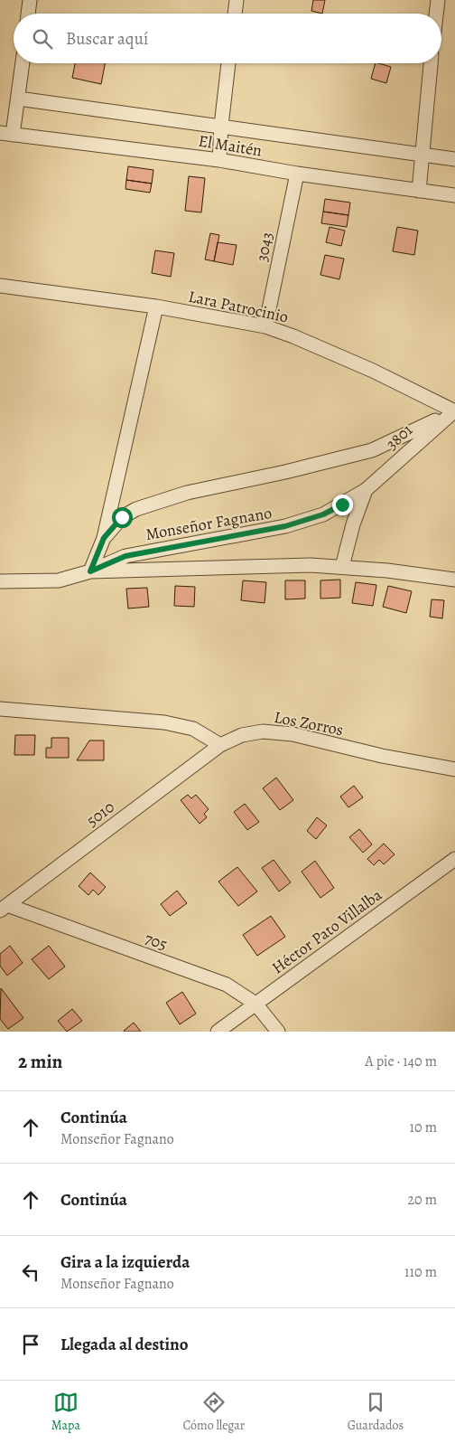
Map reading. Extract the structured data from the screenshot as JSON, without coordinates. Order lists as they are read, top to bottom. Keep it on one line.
{"streets":{"street":["El Maitén","3043","Lara Patrocinio","3801","Monseñor Fagnano","Los Zorros","5010","Héctor Pato Villalba","705"]},"crossings":[["El Maitén","3043"],["3043","Lara Patrocinio"],["Lara Patrocinio","3801"],["Lara Patrocinio","Monseñor Fagnano"],["3801","Monseñor Fagnano"],["Los Zorros","5010"],["5010","705"],["Héctor Pato Villalba","705"]],"page":{"search":"Buscar aquí","heading":["2 min","A pie · 140 m"],"list":[["Continúa","Monseñor Fagnano","10 m"],["Continúa","20 m"],["Gira a la izquierda","Monseñor Fagnano","110 m"],"Llegada al destino"],"nav":["Mapa","Cómo llegar","Guardados"]}}
